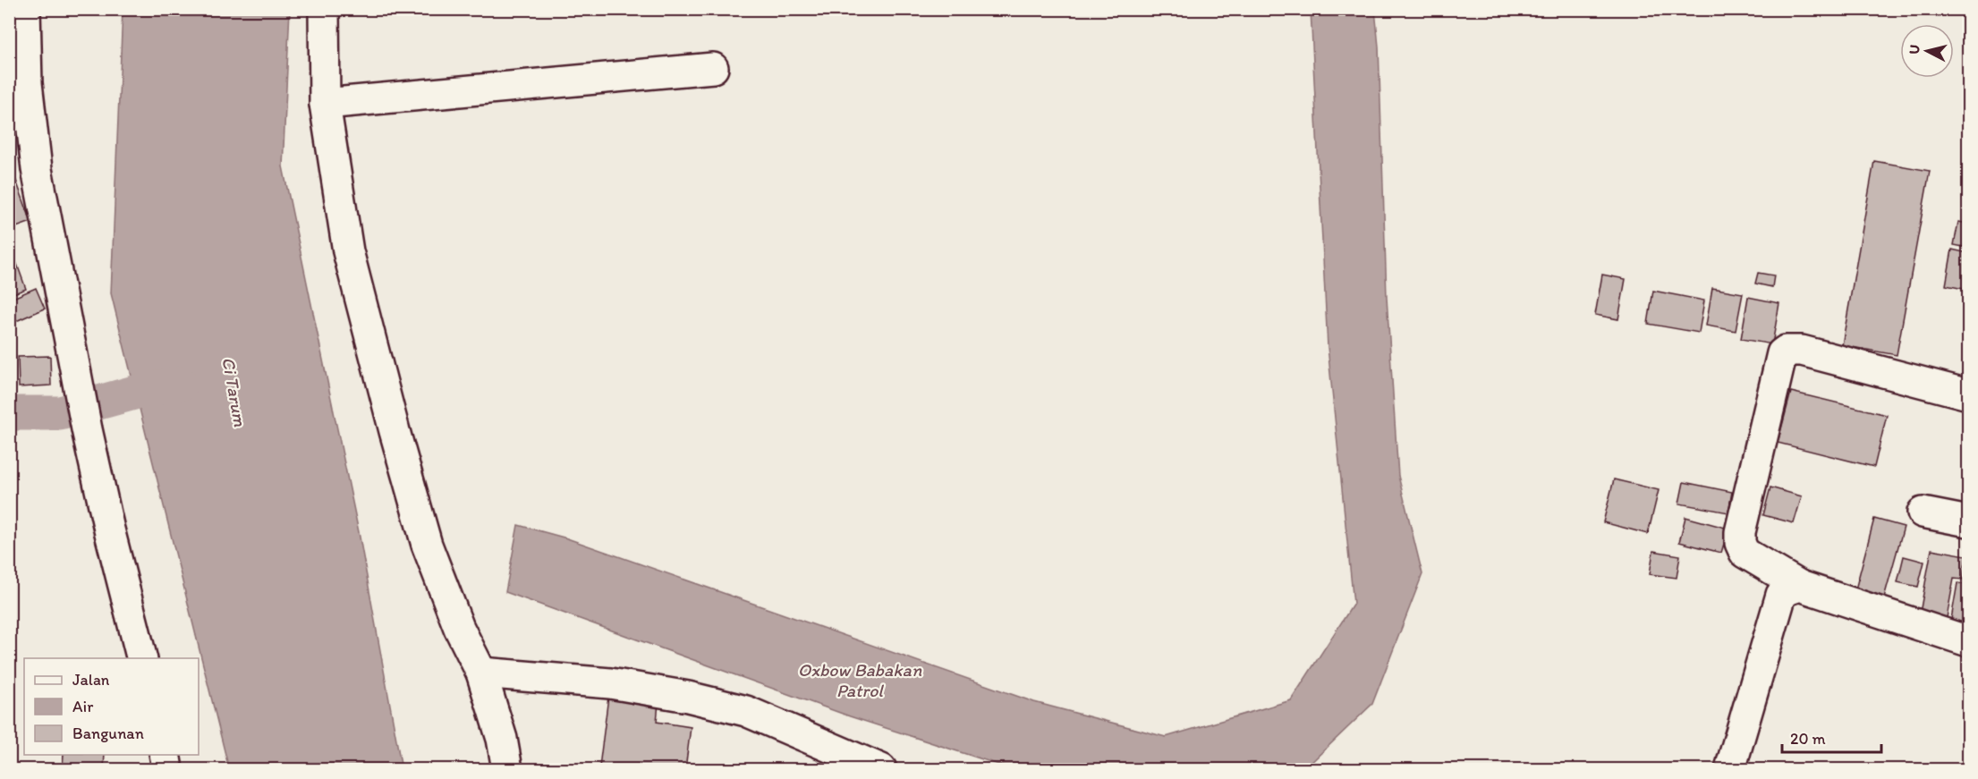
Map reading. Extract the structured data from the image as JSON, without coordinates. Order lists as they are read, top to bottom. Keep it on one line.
{"water":["Ci Tarum","Oxbow Babakan Patrol"],"legend":["Jalan","Air","Bangunan"],"scale_bar":"20 m","north":"left"}
